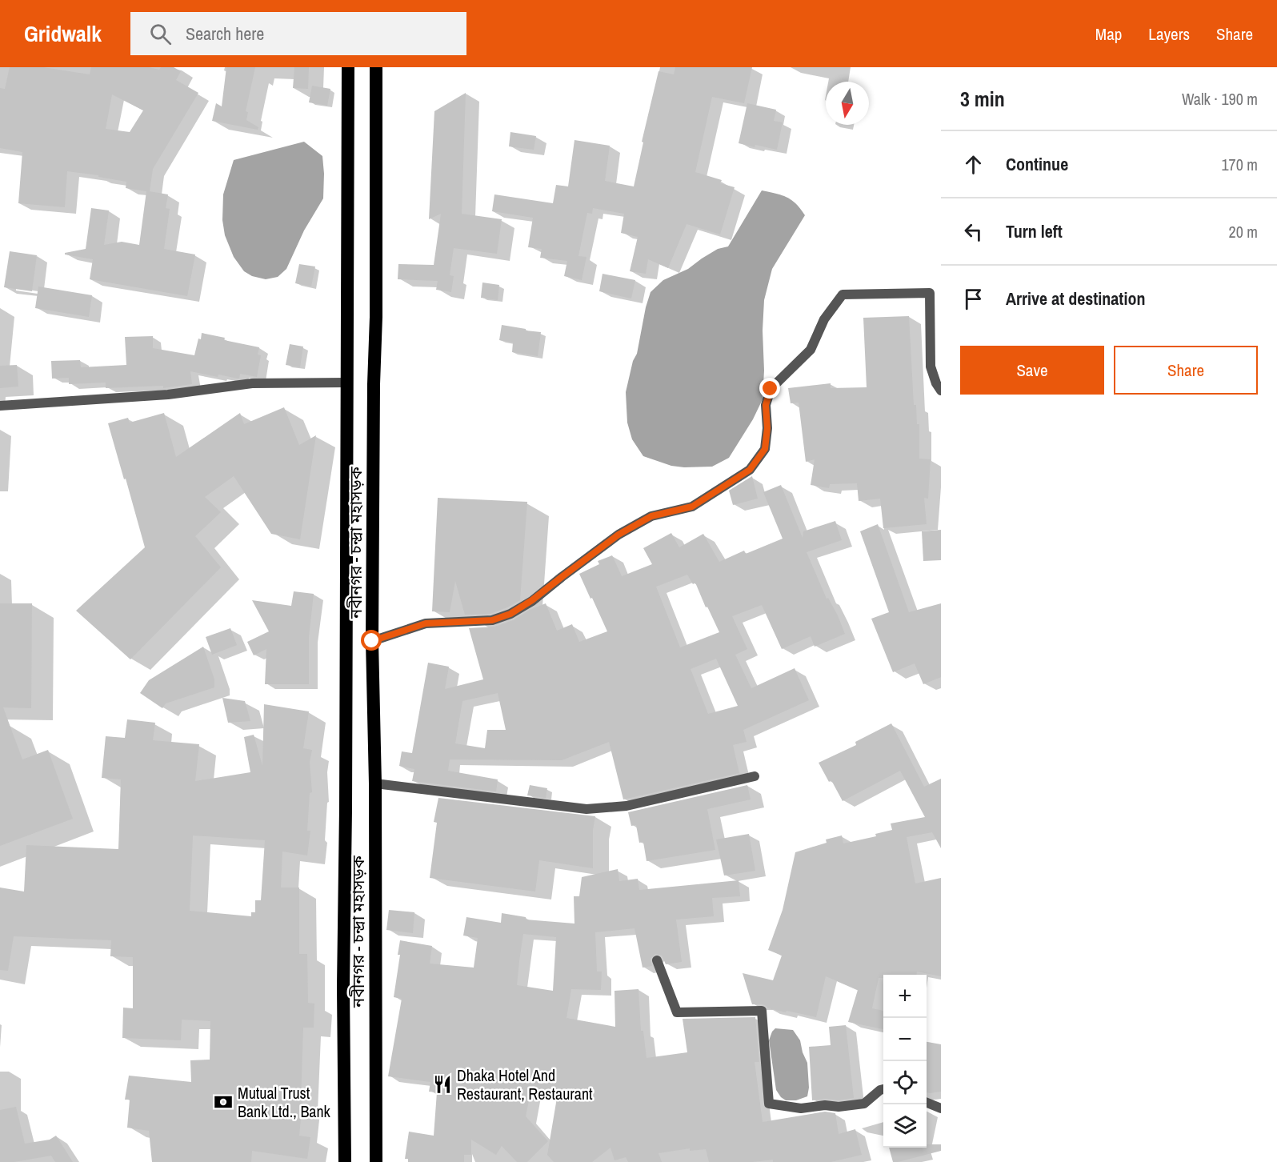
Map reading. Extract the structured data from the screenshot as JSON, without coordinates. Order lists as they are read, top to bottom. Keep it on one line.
{"streets":{"highway":["নবীনগর - চন্দ্রা মহাসড়ক"]},"places":{"restaurant":["Dhaka Hotel And Restaurant, Restaurant"],"bank":["Mutual Trust Bank Ltd., Bank"]},"north":"bottom","page":{"header":"Gridwalk","search":"Search here","nav":["Map","Layers","Share"],"heading":["3 min","Walk · 190 m"],"list":[["Continue","170 m"],["Turn left","20 m"],"Arrive at destination"],"buttons":["Save","Share"],"map_buttons":["+","−"]}}
